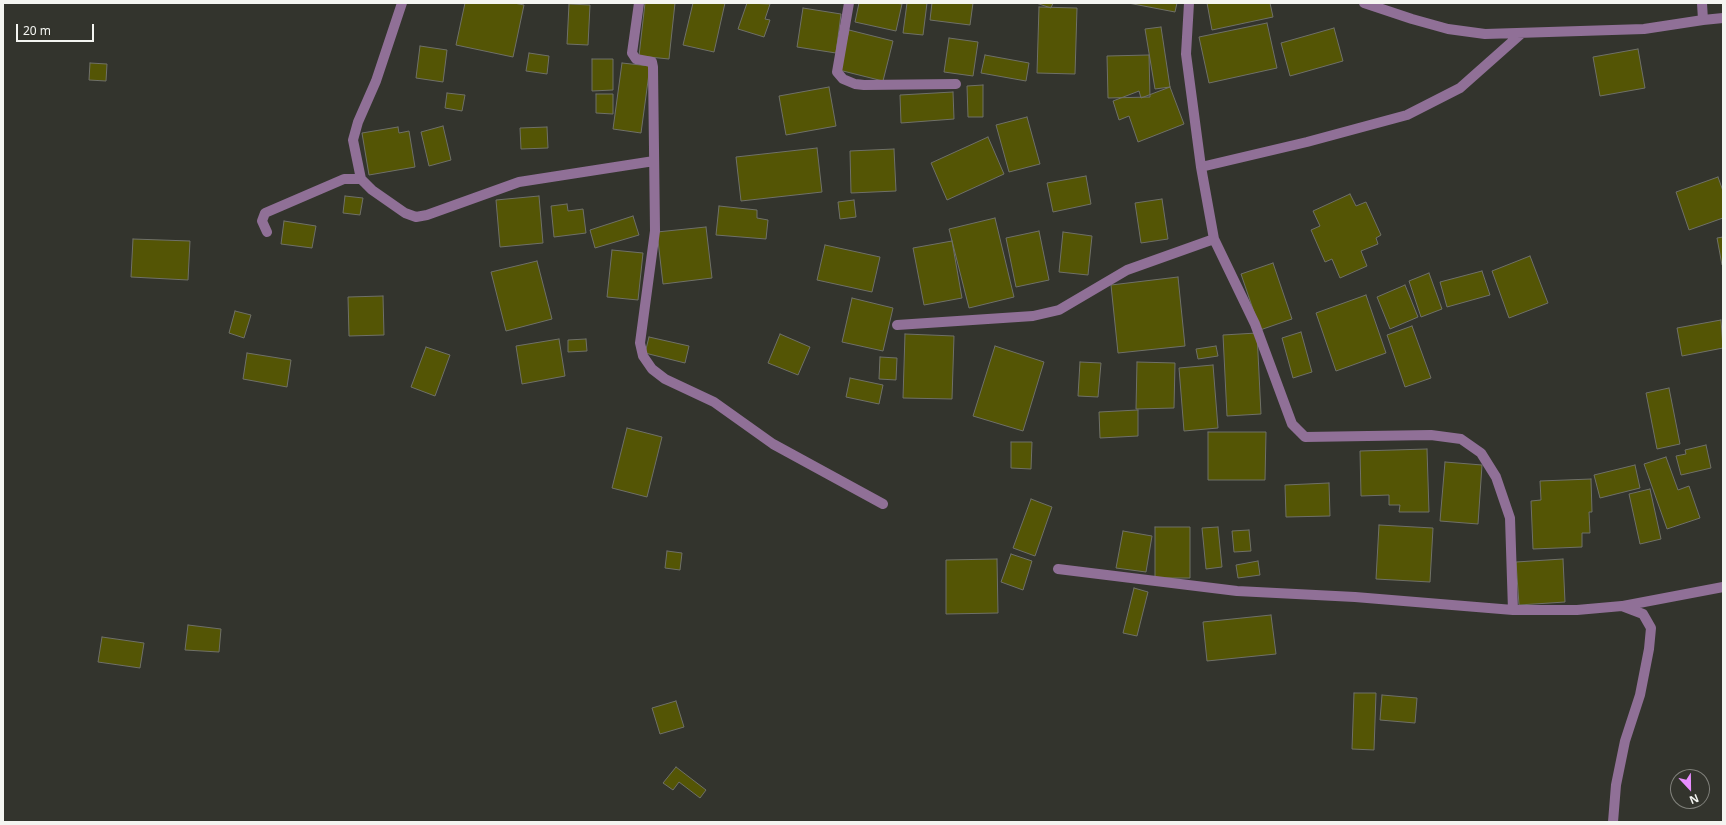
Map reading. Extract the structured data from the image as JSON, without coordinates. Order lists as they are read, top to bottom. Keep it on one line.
{"scale_bar":"20 m","north":"bottom"}
